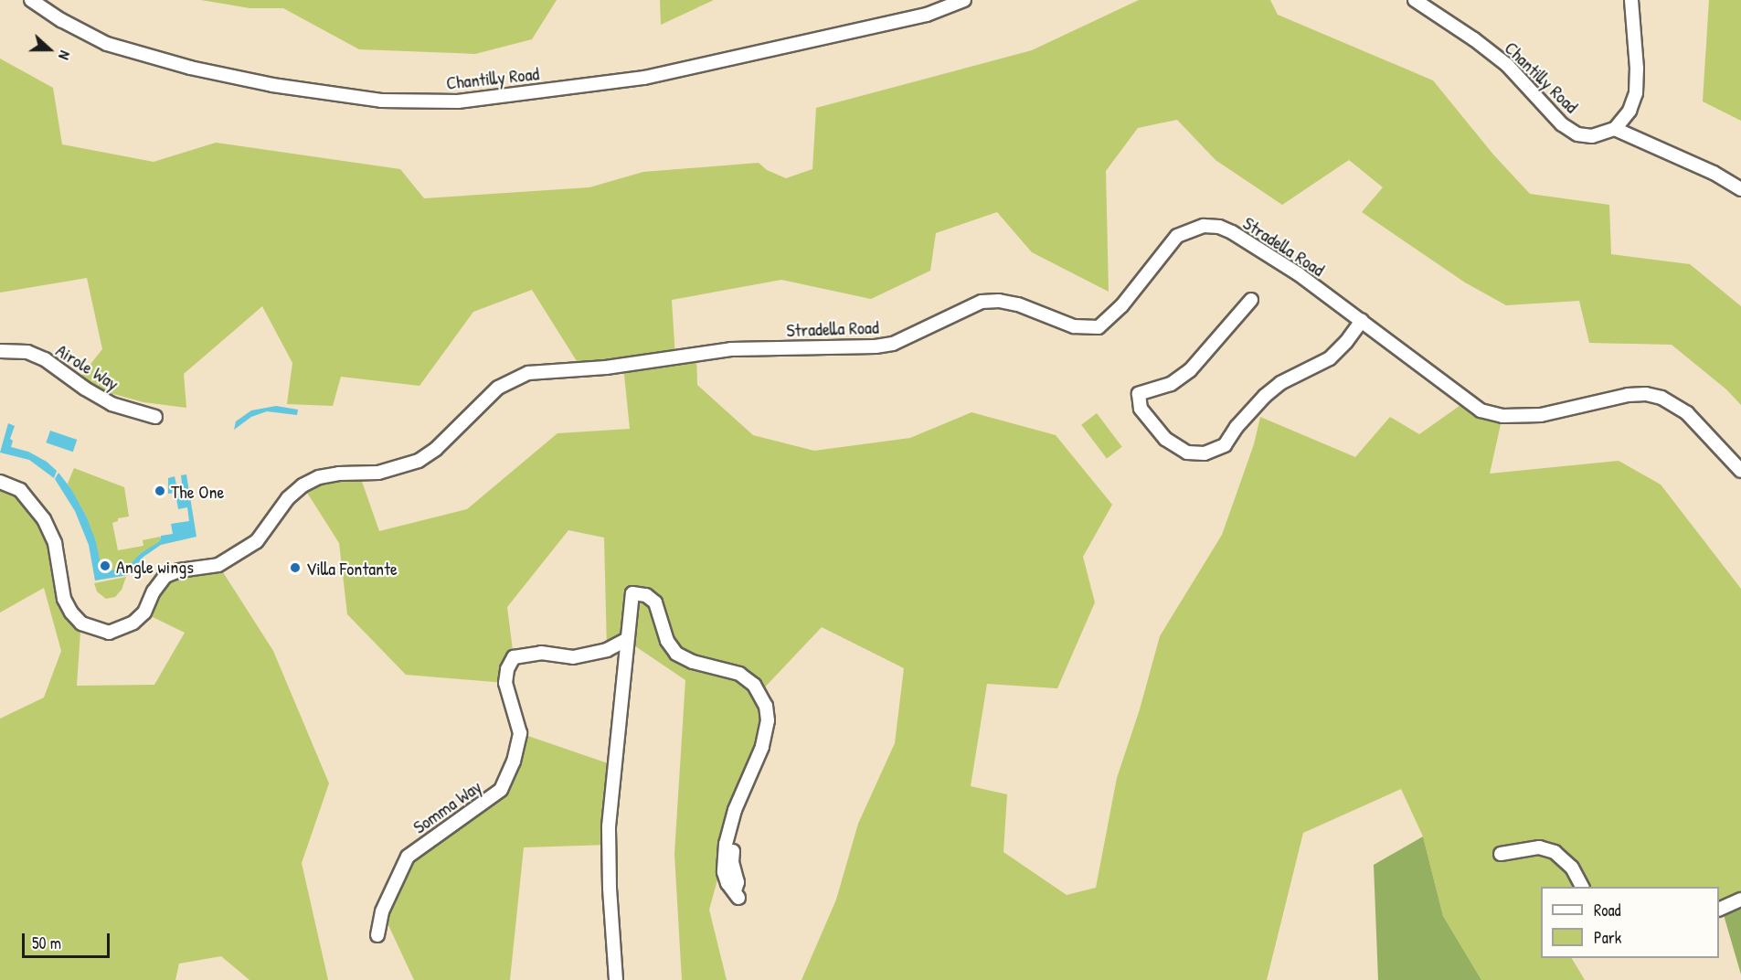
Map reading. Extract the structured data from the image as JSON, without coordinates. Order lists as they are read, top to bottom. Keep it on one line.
{"streets":{"street":["Chantilly Road","Stradella Road","Airole Way","Somma Way"]},"places":["The One","Angle wings","Villa Fontante"],"legend":["Road","Park"],"scale_bar":"50 m","north":"right"}
